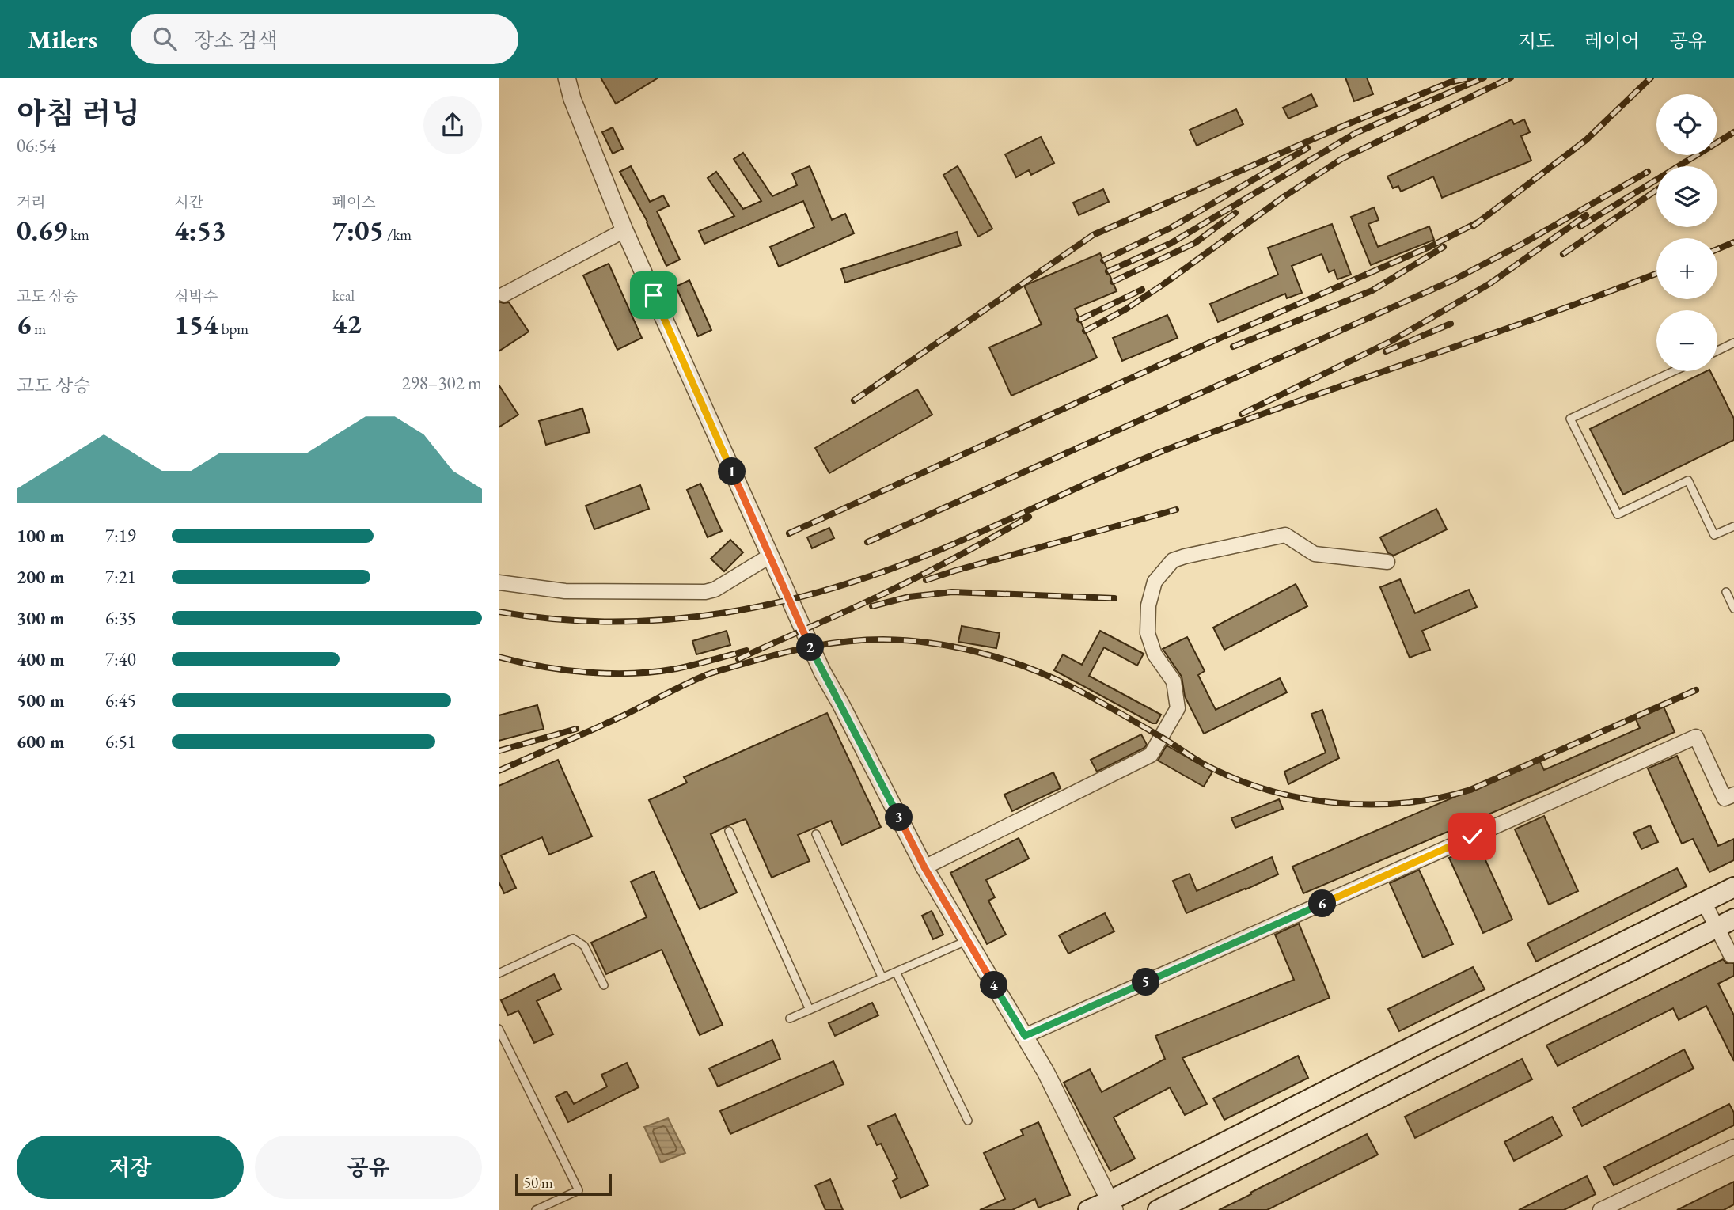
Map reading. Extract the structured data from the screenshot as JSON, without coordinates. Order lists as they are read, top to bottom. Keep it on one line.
{"scale_bar":"50 m","page":{"header":"Milers","search":"장소 검색","nav":["지도","레이어","공유"],"heading":["아침 러닝","06:54"],"map_buttons":["+","−"],"stats":[["거리","0.69 km"],["시간","4:53"],["페이스","7:05 /km"],["고도 상승","6 m"],["심박수","154 bpm"],["kcal","42"]],"chart":["고도 상승","298–302 m"],"pins":["1","2","3","6","5","4"],"list":[{"name":"100 m","note":"7:19"},{"name":"200 m","note":"7:21"},{"name":"300 m","note":"6:35"},{"name":"400 m","note":"7:40"},{"name":"500 m","note":"6:45"},{"name":"600 m","note":"6:51"}],"buttons":["저장","공유"],"scale":"50 m"}}
